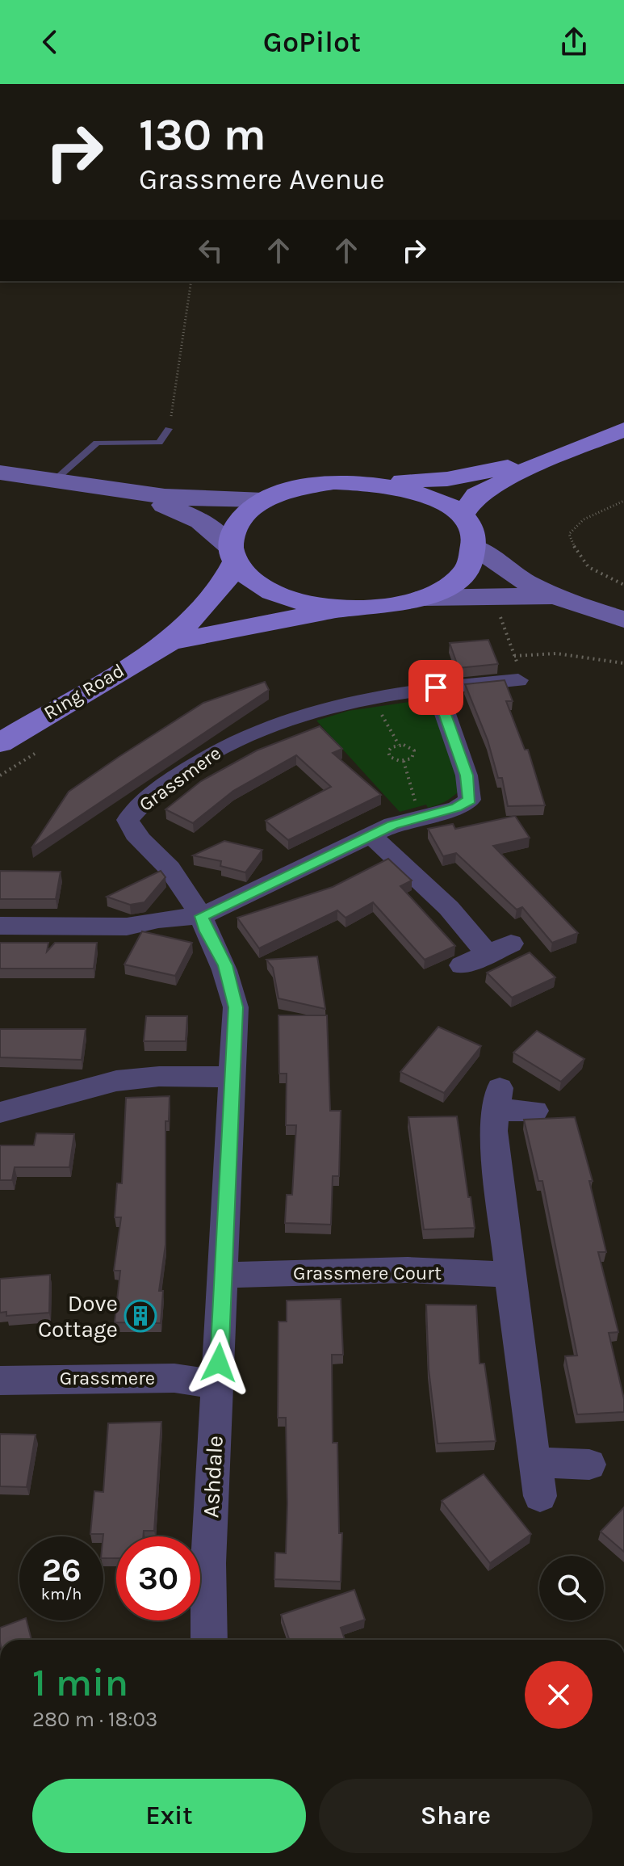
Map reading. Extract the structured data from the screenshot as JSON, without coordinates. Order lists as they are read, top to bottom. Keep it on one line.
{"streets":{"main road":["Ring Road"],"street":["Grassmere","Grassmere Court","Ashdale"]},"crossings":[["Grassmere","Grassmere Court"],["Grassmere","Ashdale"]],"places":{"building":["Dove Cottage"]},"page":{"header":"GoPilot","turn":["130 m","Grassmere Avenue"],"speed":"26 km/h","limit":"30","heading":["1 min","280 m · 18:03"],"buttons":["Exit","Share"]}}
